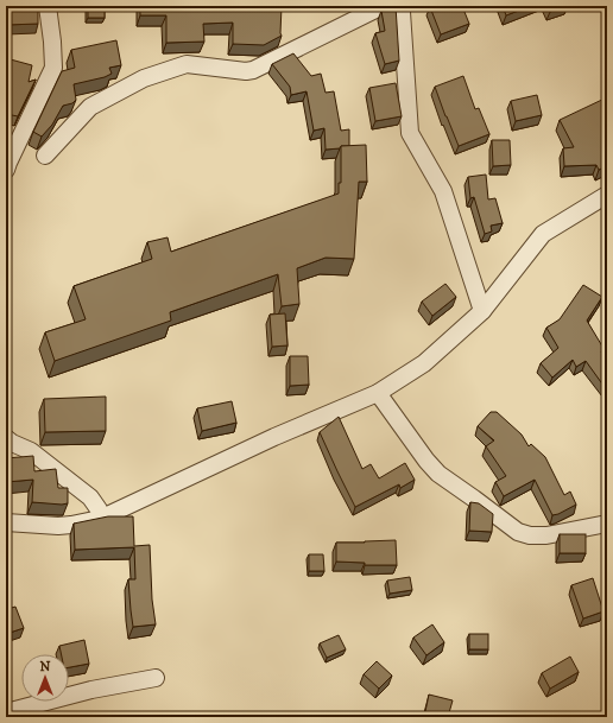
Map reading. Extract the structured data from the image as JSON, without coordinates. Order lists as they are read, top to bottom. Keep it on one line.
{"north":"top"}
